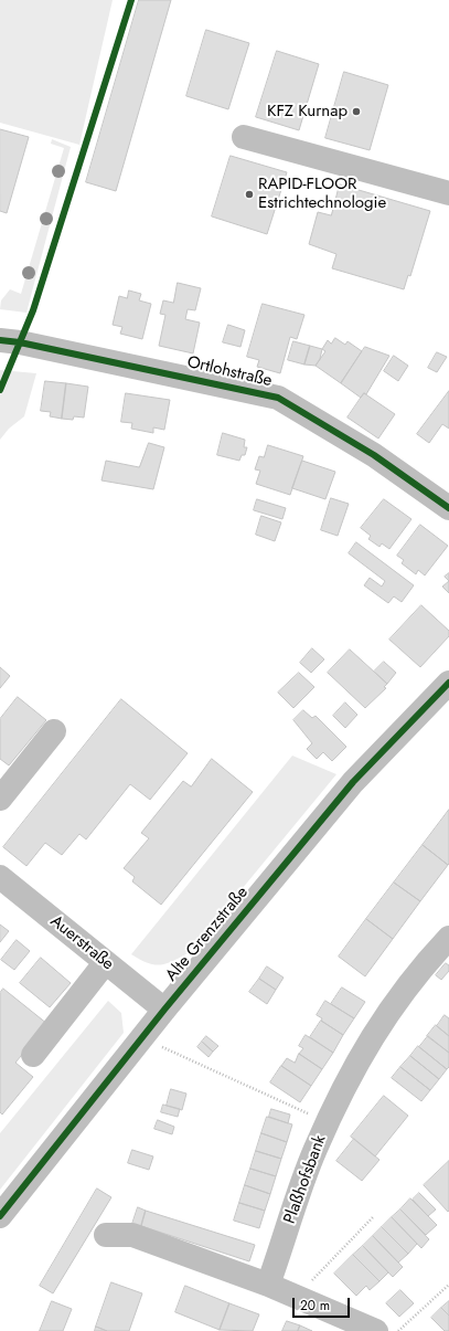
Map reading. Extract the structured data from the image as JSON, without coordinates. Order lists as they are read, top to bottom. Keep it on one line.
{"streets":{"street":["Ortlohstraße","Alte Grenzstraße","Auerstraße","Plaßhofsbank"]},"crossings":[["Alte Grenzstraße","Auerstraße"]],"places":["KFZ Kurnap","RAPID-FLOOR Estrichtechnologie"],"scale_bar":"20 m"}
